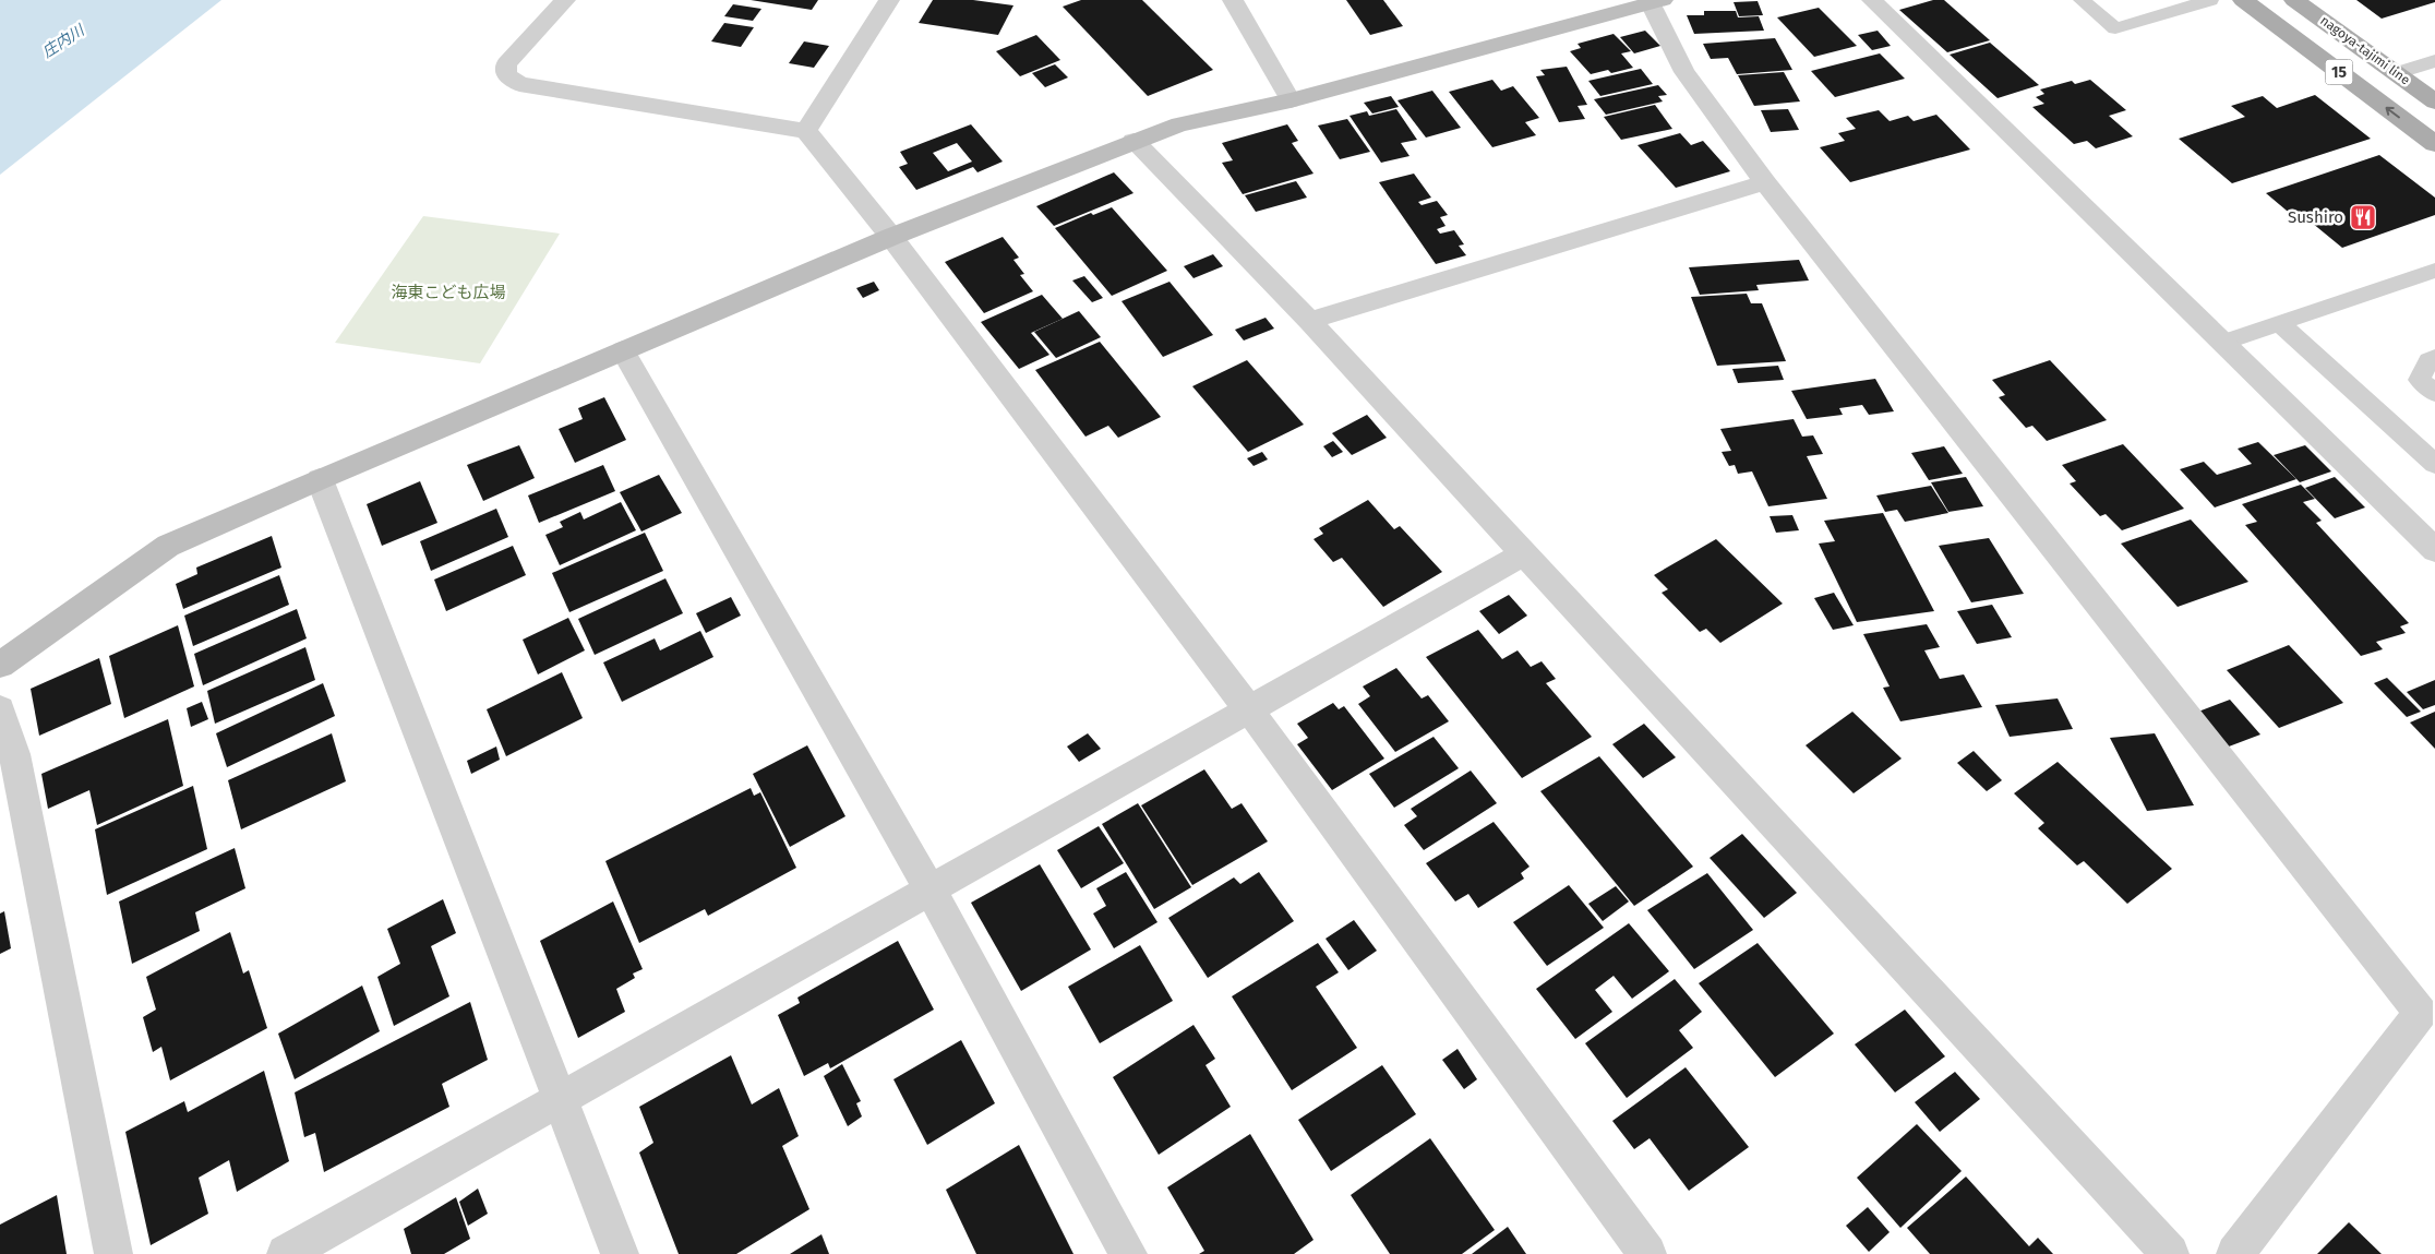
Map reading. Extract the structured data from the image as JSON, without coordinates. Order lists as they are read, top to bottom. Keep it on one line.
{"streets":{"main road":["nagoya-tajimi line","15"]},"water":["庄内川"],"parks":["海東こども広場"],"places":{"restaurant":["Sushiro"]}}
